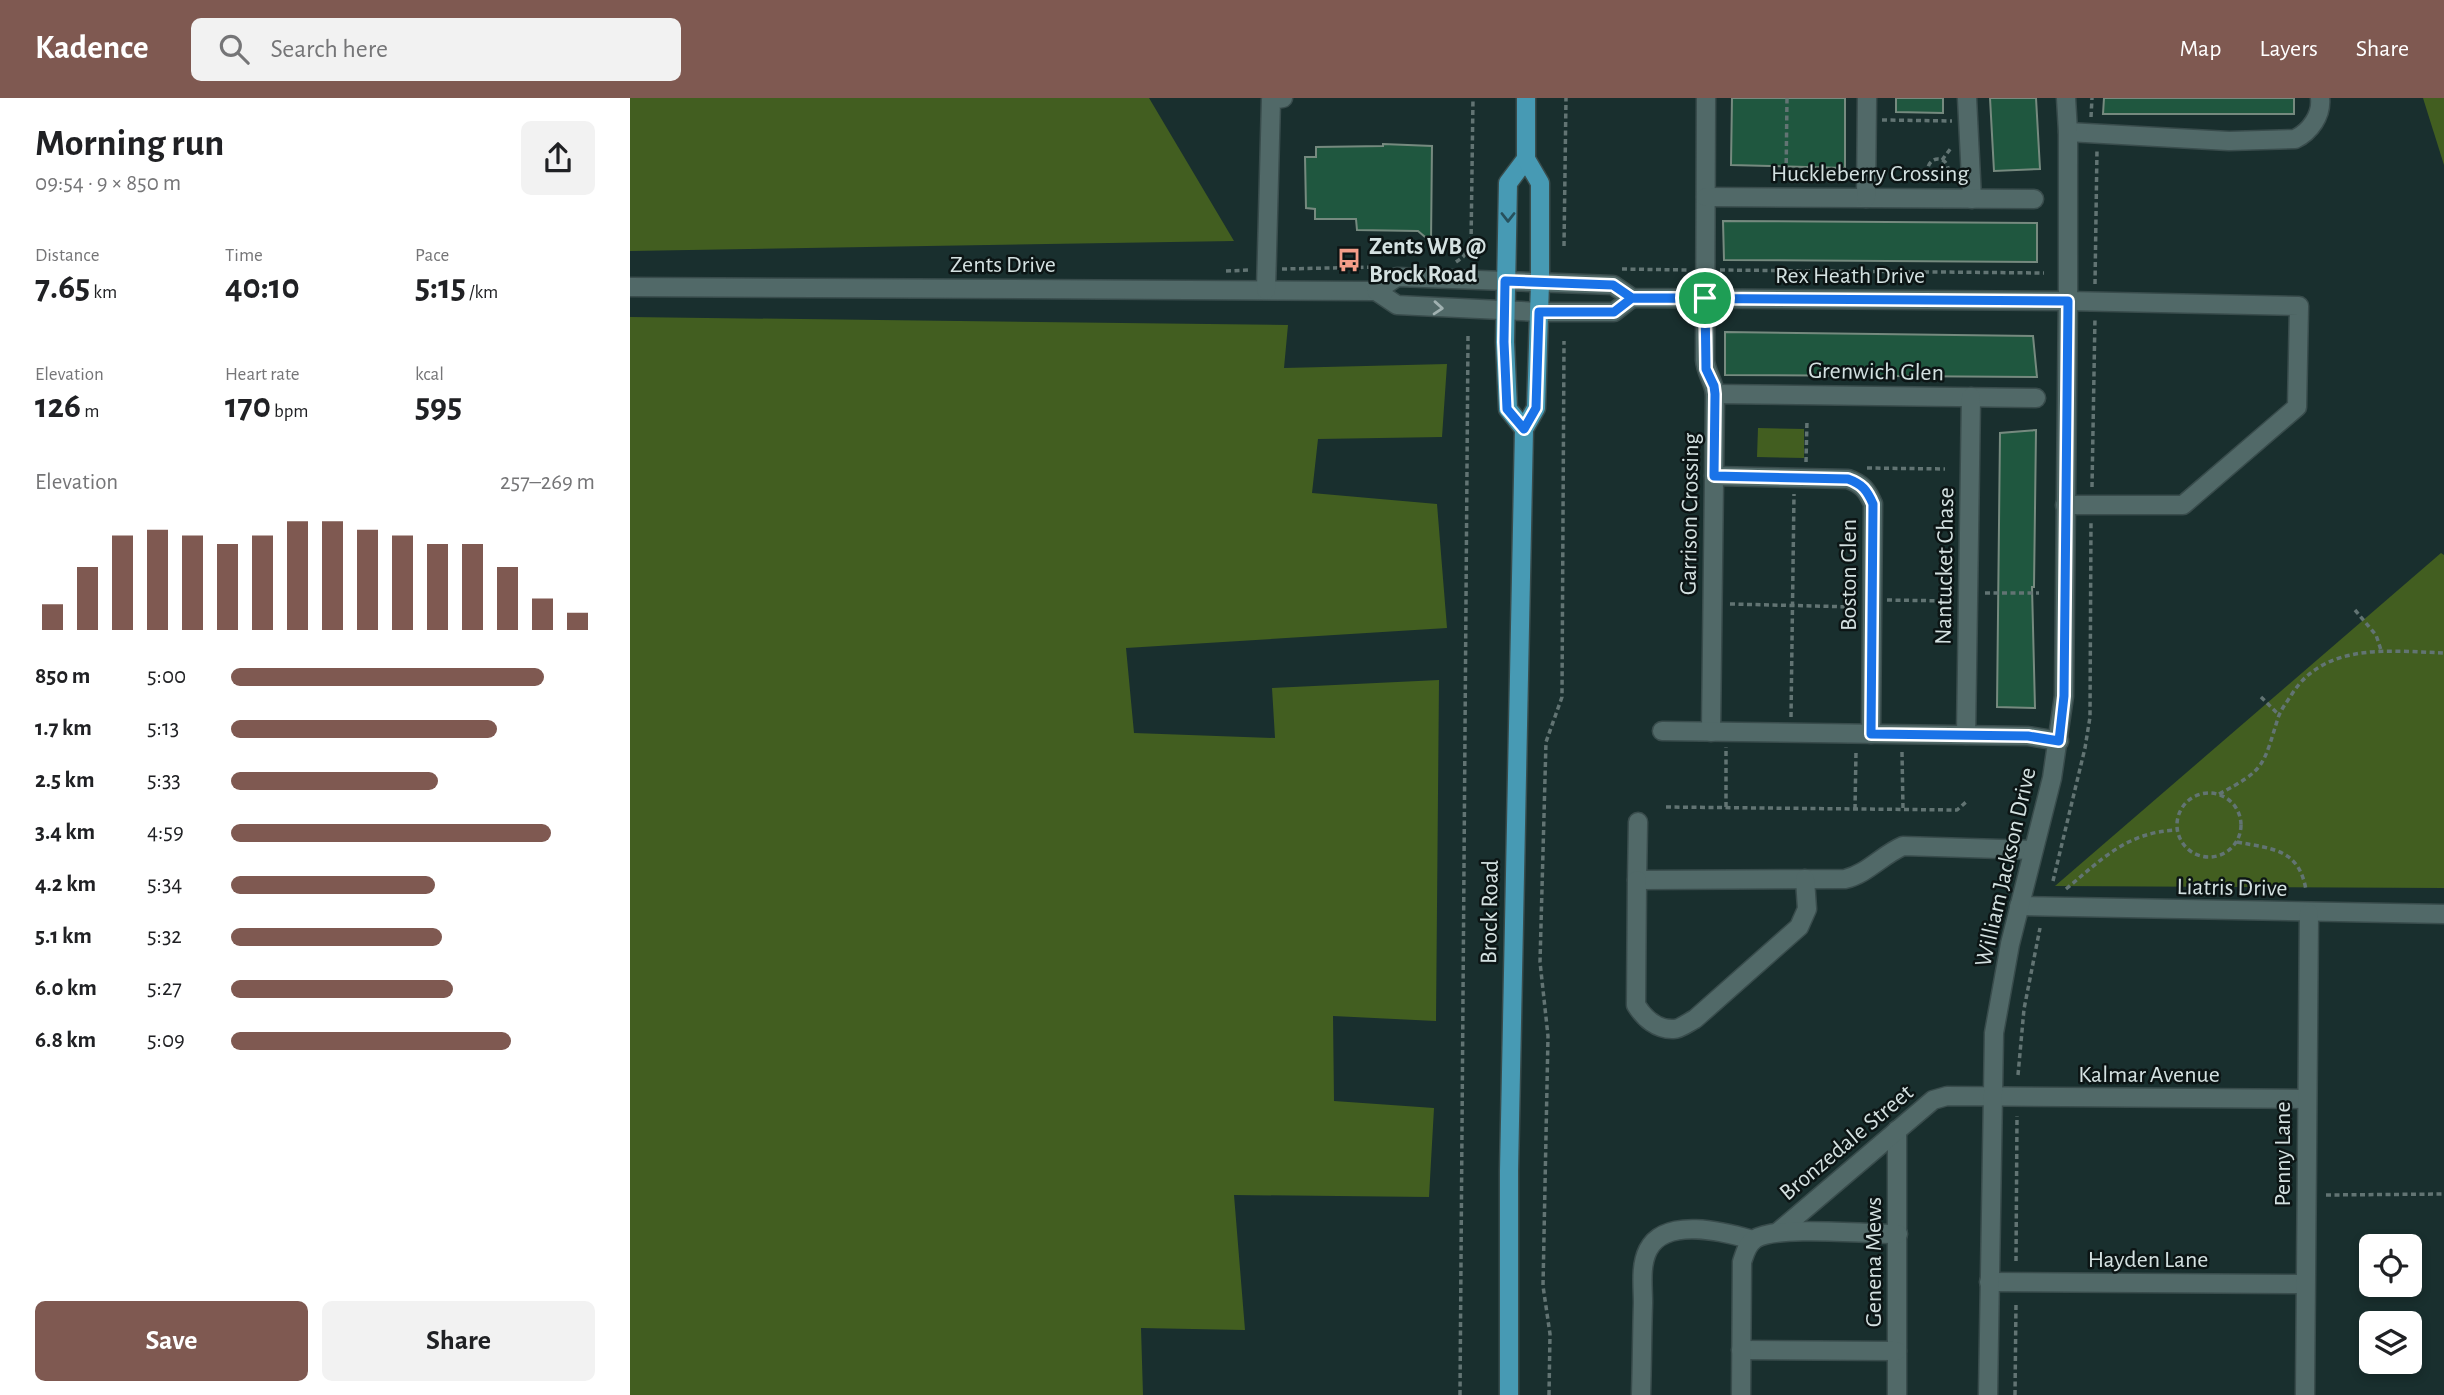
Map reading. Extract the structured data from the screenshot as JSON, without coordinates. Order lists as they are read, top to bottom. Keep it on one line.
{"streets":{"main road":["Brock Road"],"street":["Huckleberry Crossing","Zents Drive","Rex Heath Drive","Grenwich Glen","Garrison Crossing","Nantucket Chase","Boston Glen","William Jackson Drive","Liatris Drive","Kalmar Avenue","Bronzedale Street","Penny Lane","Hayden Lane","Genena Mews"]},"crossings":[["Huckleberry Crossing","Garrison Crossing"],["Zents Drive","Rex Heath Drive"],["Zents Drive","Brock Road"],["Rex Heath Drive","Garrison Crossing"],["Rex Heath Drive","William Jackson Drive"],["Rex Heath Drive","Brock Road"],["Grenwich Glen","Garrison Crossing"],["Grenwich Glen","Nantucket Chase"],["Garrison Crossing","Boston Glen"],["William Jackson Drive","Liatris Drive"],["William Jackson Drive","Kalmar Avenue"],["William Jackson Drive","Bronzedale Street"],["William Jackson Drive","Hayden Lane"],["Liatris Drive","Penny Lane"],["Kalmar Avenue","Bronzedale Street"],["Kalmar Avenue","Penny Lane"],["Bronzedale Street","Genena Mews"],["Penny Lane","Hayden Lane"]],"places":{"bus stop":["Zents WB @ Brock Road"]},"page":{"header":"Kadence","search":"Search here","nav":["Map","Layers","Share"],"heading":["Morning run","09:54 · 9 × 850 m"],"stats":[["Distance","7.65 km"],["Time","40:10"],["Pace","5:15 /km"],["Elevation","126 m"],["Heart rate","170 bpm"],["kcal","595"]],"chart":["Elevation","257–269 m"],"list":[{"name":"850 m","note":"5:00"},{"name":"1.7 km","note":"5:13"},{"name":"2.5 km","note":"5:33"},{"name":"3.4 km","note":"4:59"},{"name":"4.2 km","note":"5:34"},{"name":"5.1 km","note":"5:32"},{"name":"6.0 km","note":"5:27"},{"name":"6.8 km","note":"5:09"}],"buttons":["Save","Share"]}}
